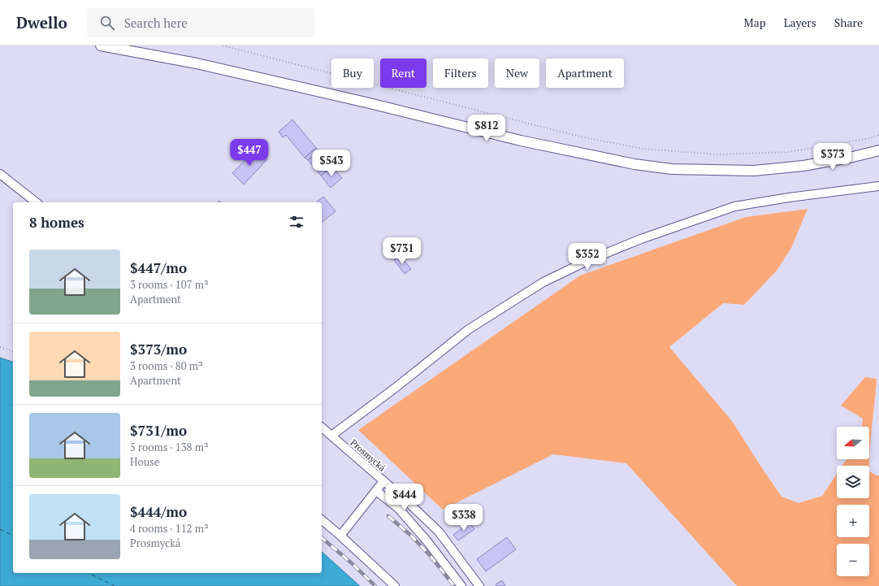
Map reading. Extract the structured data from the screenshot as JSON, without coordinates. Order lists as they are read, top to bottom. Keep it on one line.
{"streets":{"street":["Prosmycká"]},"north":"left","page":{"header":"Dwello","search":"Search here","nav":["Map","Layers","Share"],"chip":["Buy","Rent","Filters","New","Apartment"],"price":["$812","$447","$373","$543","$731","$352","$444","$338"],"heading":"8 homes","list":[{"name":"$447/mo","note":"3 rooms · 107 m² · Apartment"},{"name":"$373/mo","note":"3 rooms · 80 m² · Apartment"},{"name":"$731/mo","note":"5 rooms · 138 m² · House"},{"name":"$444/mo","note":"4 rooms · 112 m² · Prosmycká"}],"map_buttons":["+","−"]}}
